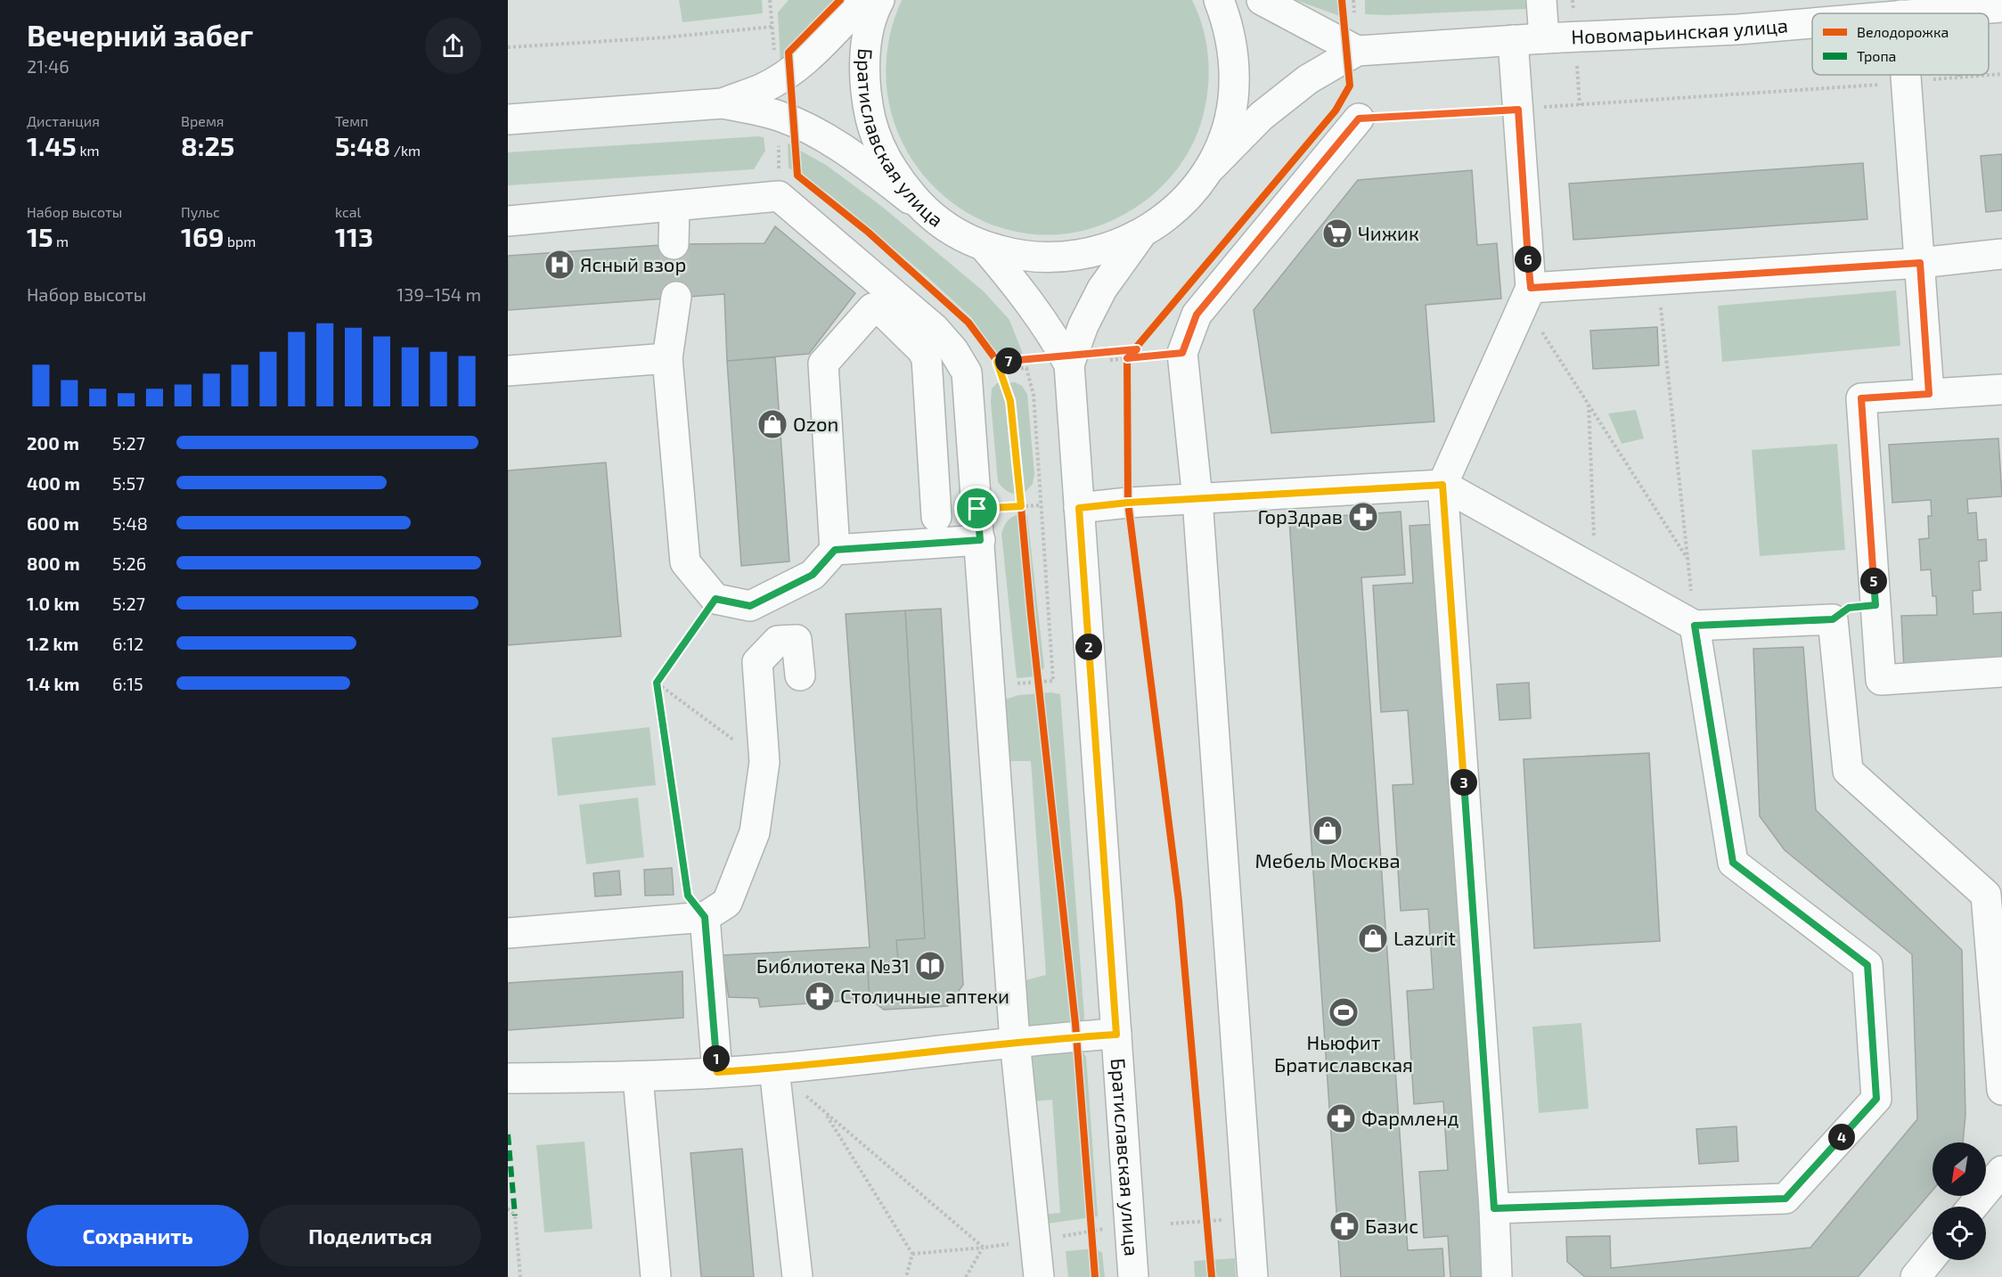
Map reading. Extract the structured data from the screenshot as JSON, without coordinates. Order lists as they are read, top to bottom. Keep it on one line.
{"streets":{"main road":["Новомарьинская улица","Братиславская улица"]},"crossings":[["Новомарьинская улица","Братиславская улица"]],"places":{"supermarket":["Чижик"],"hospital":["Ясный взор"],"shop":["Ozon","Мебель Москва","Lazurit"],"pharmacy":["ГорЗдрав","Столичные аптеки","Фармленд","Базис"],"library":["Библиотека №31"],"sports":["Ньюфит Братиславская"]},"legend":["Велодорожка","Тропа"],"north":"bottom left","page":{"heading":["Вечерний забег","21:46"],"stats":[["Дистанция","1.45 km"],["Время","8:25"],["Темп","5:48 /km"],["Набор высоты","15 m"],["Пульс","169 bpm"],["kcal","113"]],"pins":["6","7","5","2","3","1","4"],"chart":["Набор высоты","139–154 m"],"list":[{"name":"200 m","note":"5:27"},{"name":"400 m","note":"5:57"},{"name":"600 m","note":"5:48"},{"name":"800 m","note":"5:26"},{"name":"1.0 km","note":"5:27"},{"name":"1.2 km","note":"6:12"},{"name":"1.4 km","note":"6:15"}],"buttons":["Сохранить","Поделиться"]}}
